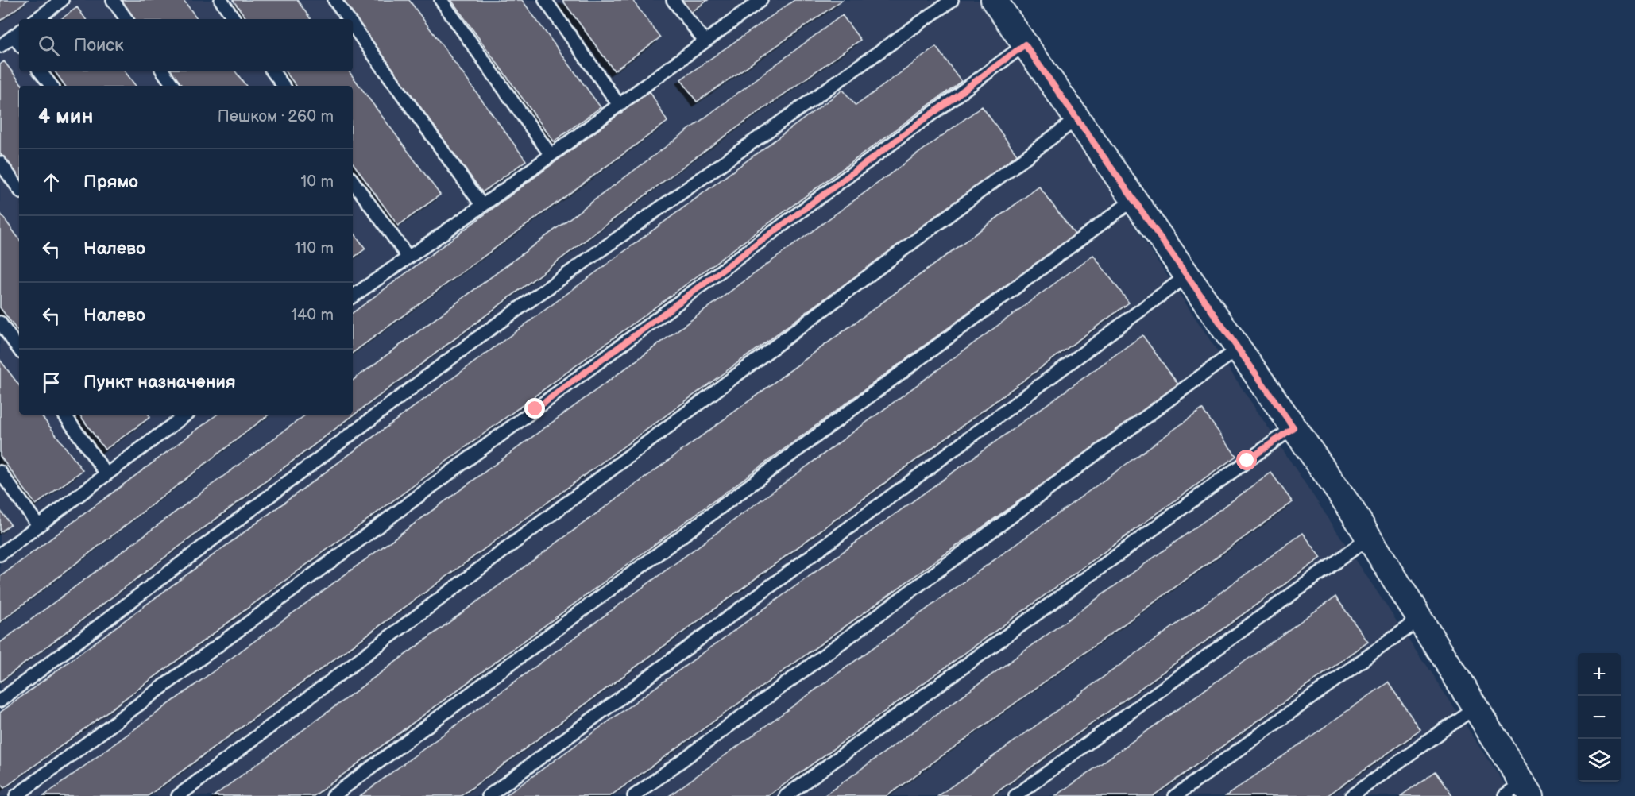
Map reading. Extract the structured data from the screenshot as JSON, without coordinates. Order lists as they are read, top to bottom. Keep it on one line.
{"page":{"search":"Поиск","heading":["4 мин","Пешком · 260 m"],"list":[["Прямо","10 m"],["Налево","110 m"],["Налево","140 m"],"Пункт назначения"],"map_buttons":["+","−"]}}
